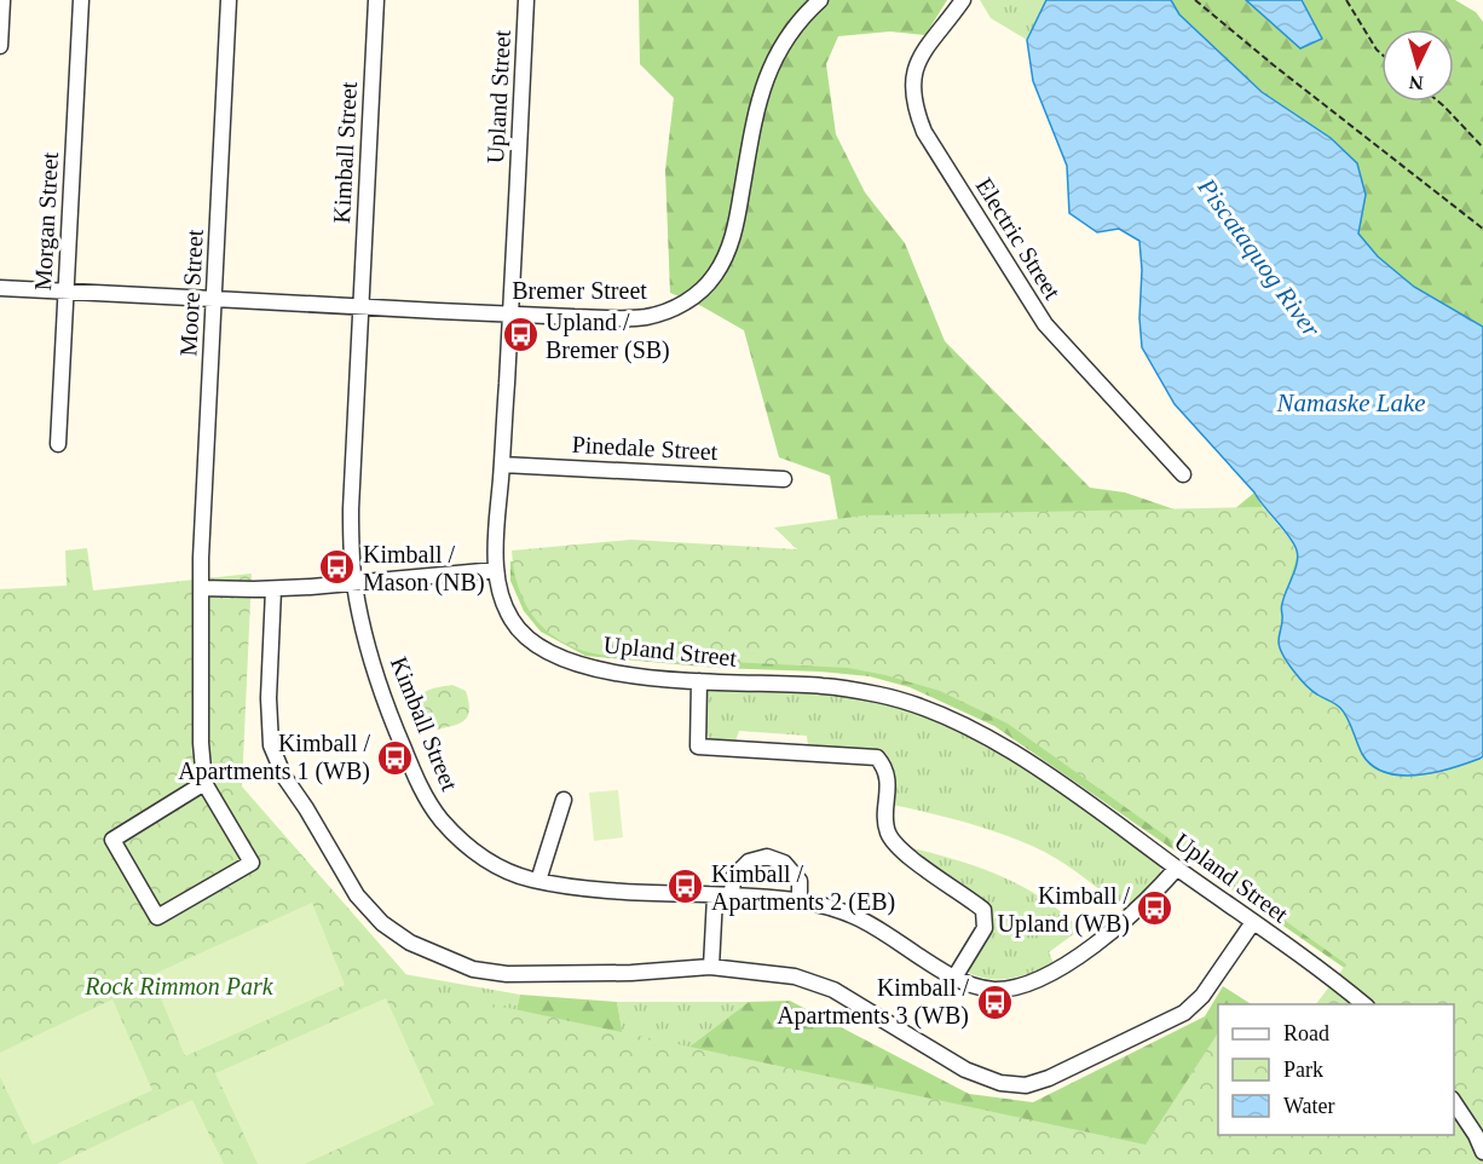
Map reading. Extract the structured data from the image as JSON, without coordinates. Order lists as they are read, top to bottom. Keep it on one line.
{"streets":{"street":["Upland Street","Kimball Street","Morgan Street","Electric Street","Bremer Street","Moore Street","Pinedale Street"]},"crossings":[["Upland Street","Kimball Street"],["Upland Street","Bremer Street"],["Upland Street","Pinedale Street"],["Kimball Street","Bremer Street"],["Morgan Street","Bremer Street"],["Bremer Street","Moore Street"]],"water":["Piscataquog River","Namaske Lake"],"parks":["Rock Rimmon Park"],"places":{"bus stop":["Upland / Bremer (SB)","Kimball / Mason (NB)","Kimball / Apartments 1 (WB)","Kimball / Apartments 2 (EB)","Kimball / Upland (WB)","Kimball / Apartments 3 (WB)"]},"legend":["Road","Park","Water"],"north":"bottom"}
